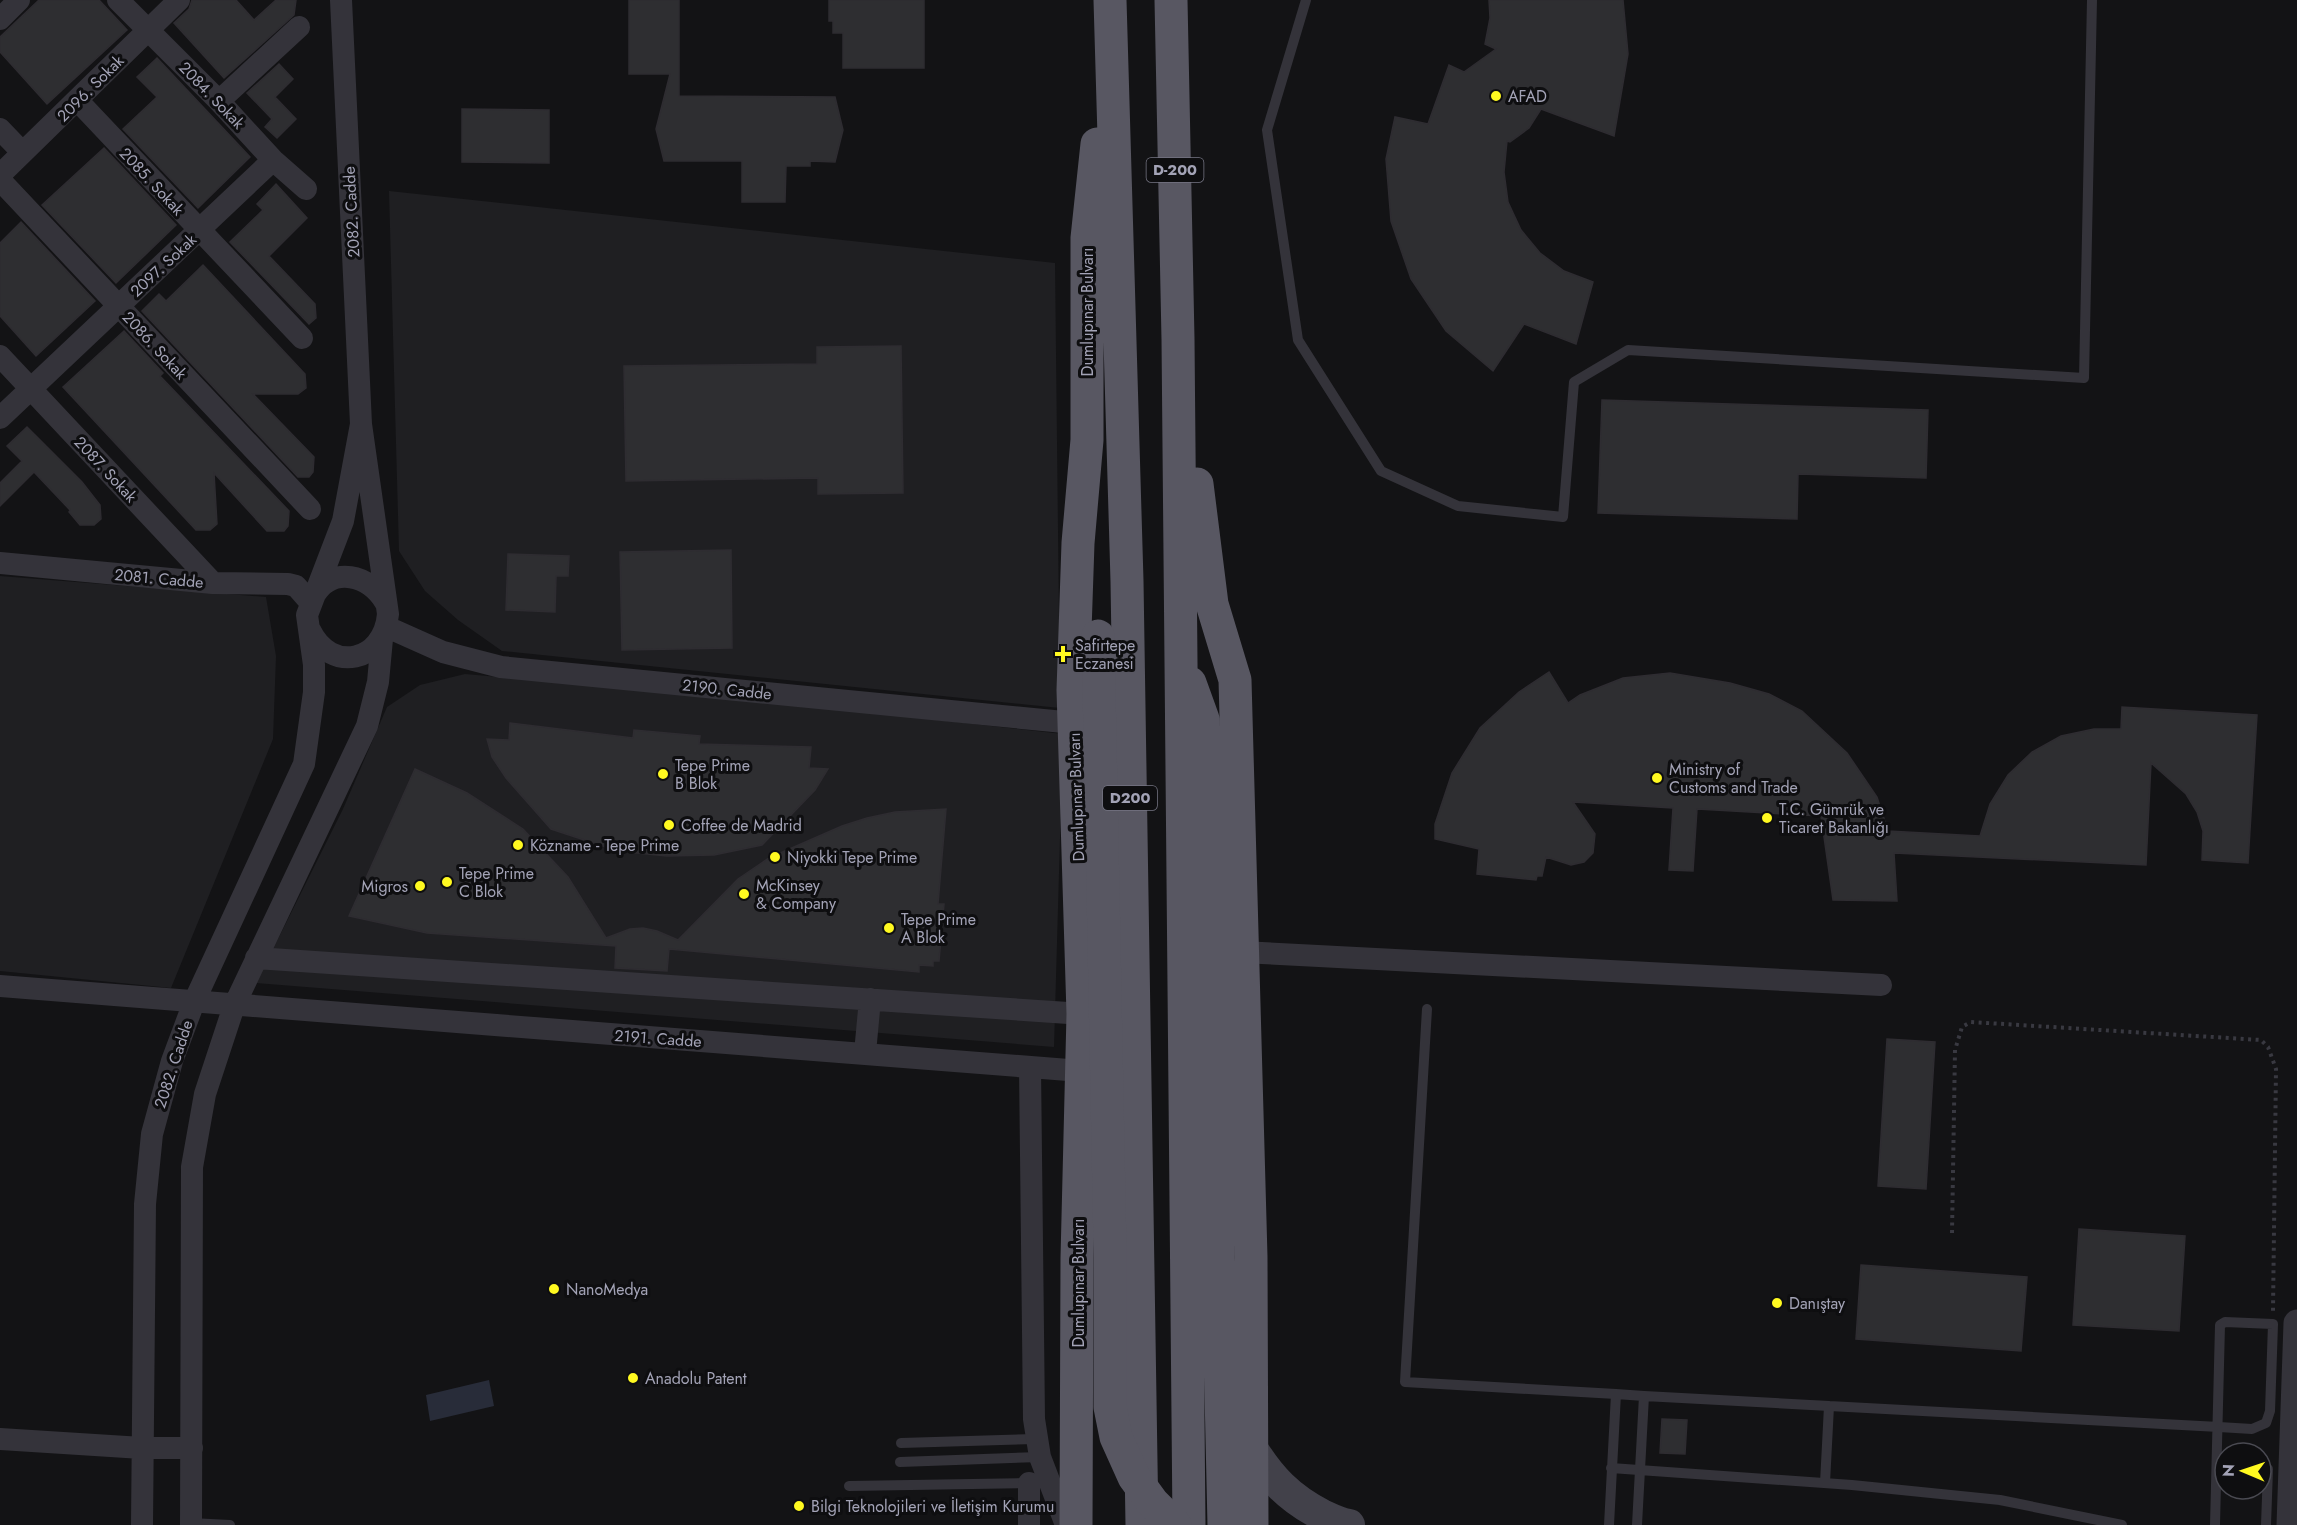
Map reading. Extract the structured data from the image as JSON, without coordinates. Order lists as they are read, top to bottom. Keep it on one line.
{"streets":{"highway":["D-200","Dumlupınar Bulvarı","D200"],"street":["2096. Sokak","2084. Sokak","2085. Sokak","2082. Cadde","2097. Sokak","2086. Sokak","2087. Sokak","2081. Cadde","2190. Cadde","2191. Cadde"]},"crossings":[["2096. Sokak","2084. Sokak"],["2096. Sokak","2085. Sokak"],["2084. Sokak","2097. Sokak"],["D-200","D200"],["2085. Sokak","2097. Sokak"],["2082. Cadde","2081. Cadde"],["2082. Cadde","2190. Cadde"],["2082. Cadde","2191. Cadde"],["2097. Sokak","2086. Sokak"],["2097. Sokak","2087. Sokak"],["Dumlupınar Bulvarı","2190. Cadde"],["Dumlupınar Bulvarı","2191. Cadde"],["2087. Sokak","2081. Cadde"],["2081. Cadde","2190. Cadde"]],"places":{"other":["AFAD","Tepe Prime B Blok","Ministry of Customs and Trade","T.C. Gümrük ve Ticaret Bakanlığı","Coffee de Madrid","Közname - Tepe Prime","Niyokki Tepe Prime","Tepe Prime C Blok","Migros","McKinsey & Company","Tepe Prime A Blok","NanoMedya","Danıştay","Anadolu Patent","Bilgi Teknolojileri ve İletişim Kurumu"],"health":["Safirtepe Eczanesi"]},"north":"left"}
